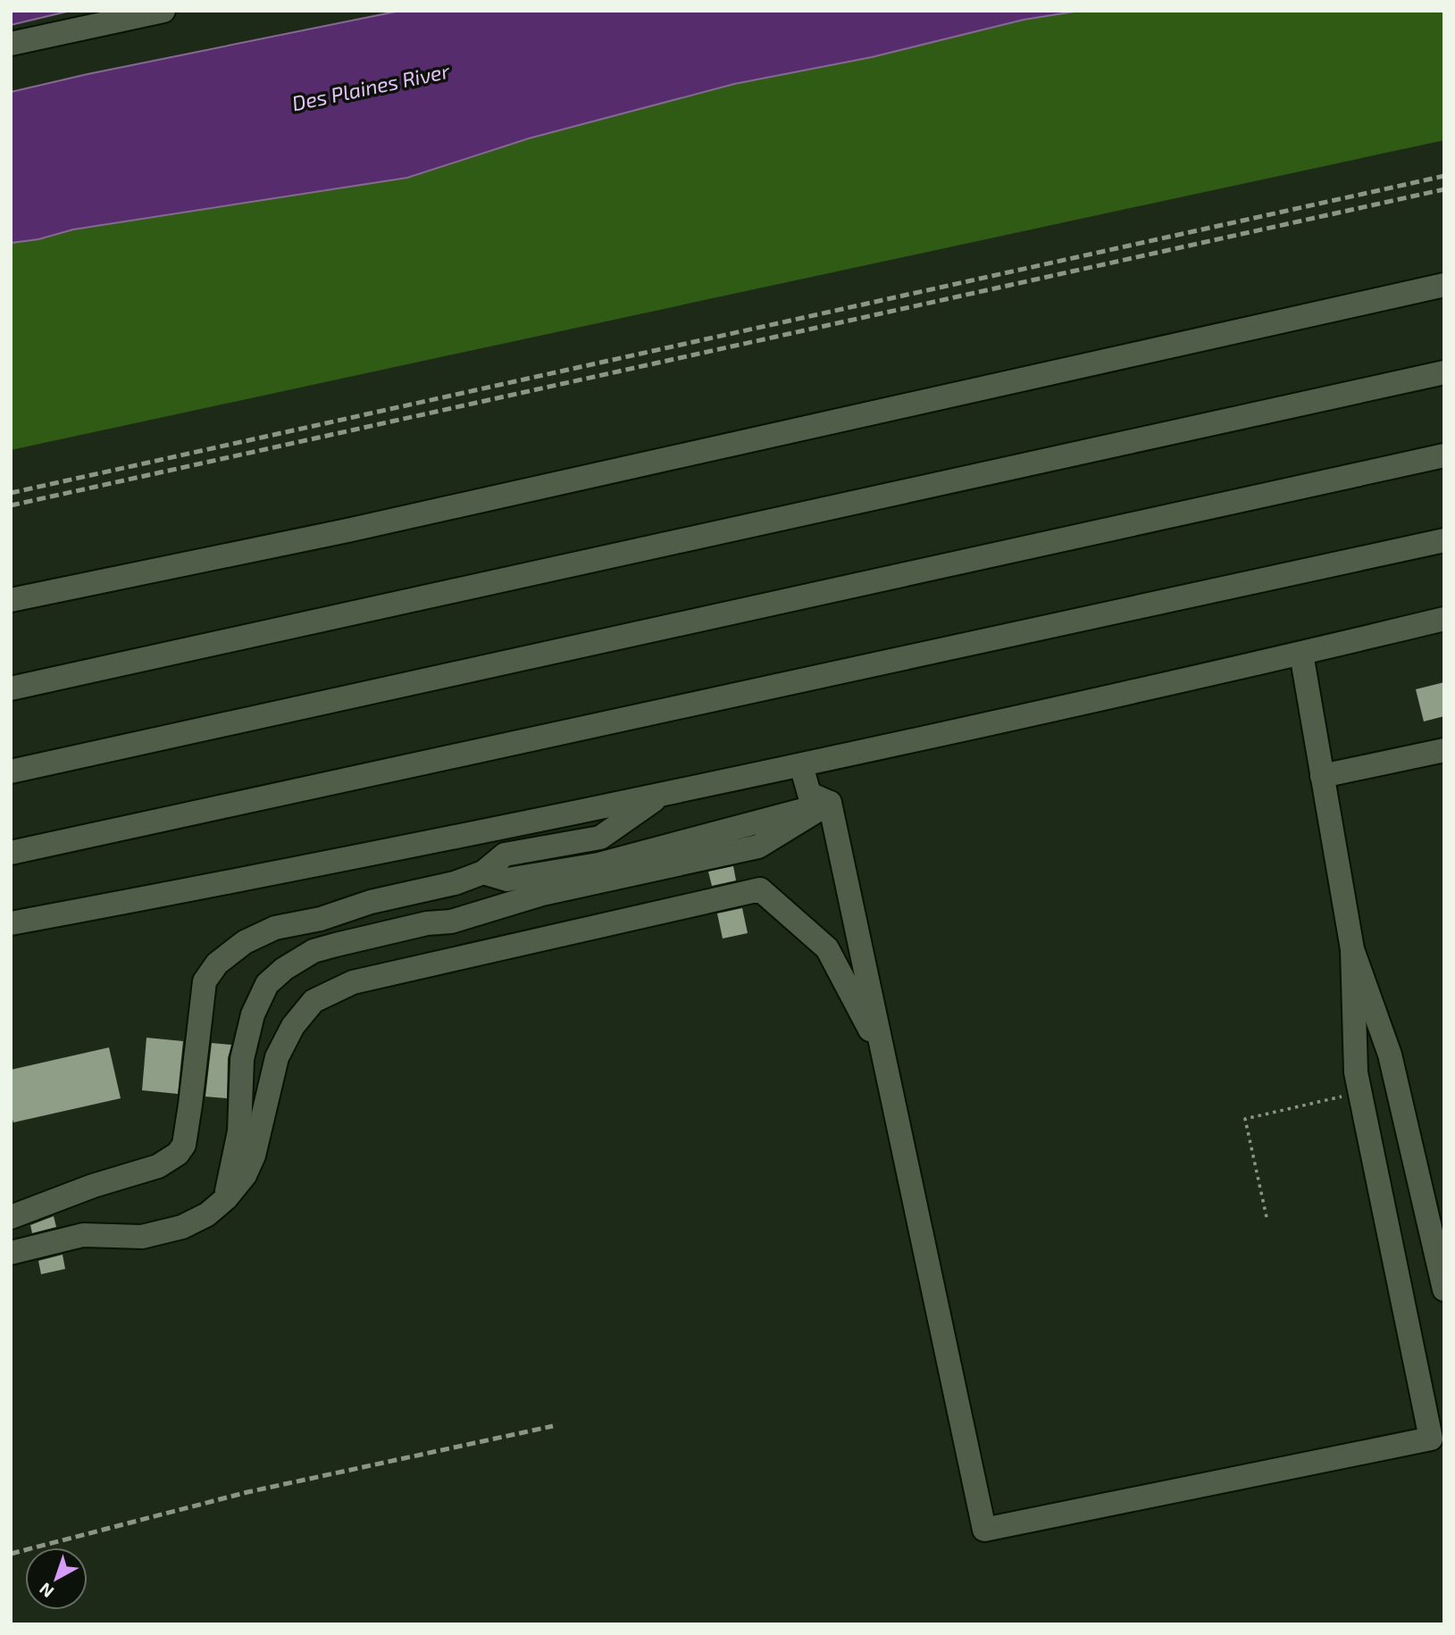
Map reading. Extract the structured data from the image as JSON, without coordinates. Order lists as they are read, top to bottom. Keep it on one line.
{"water":["Des Plaines River"],"north":"bottom left"}
